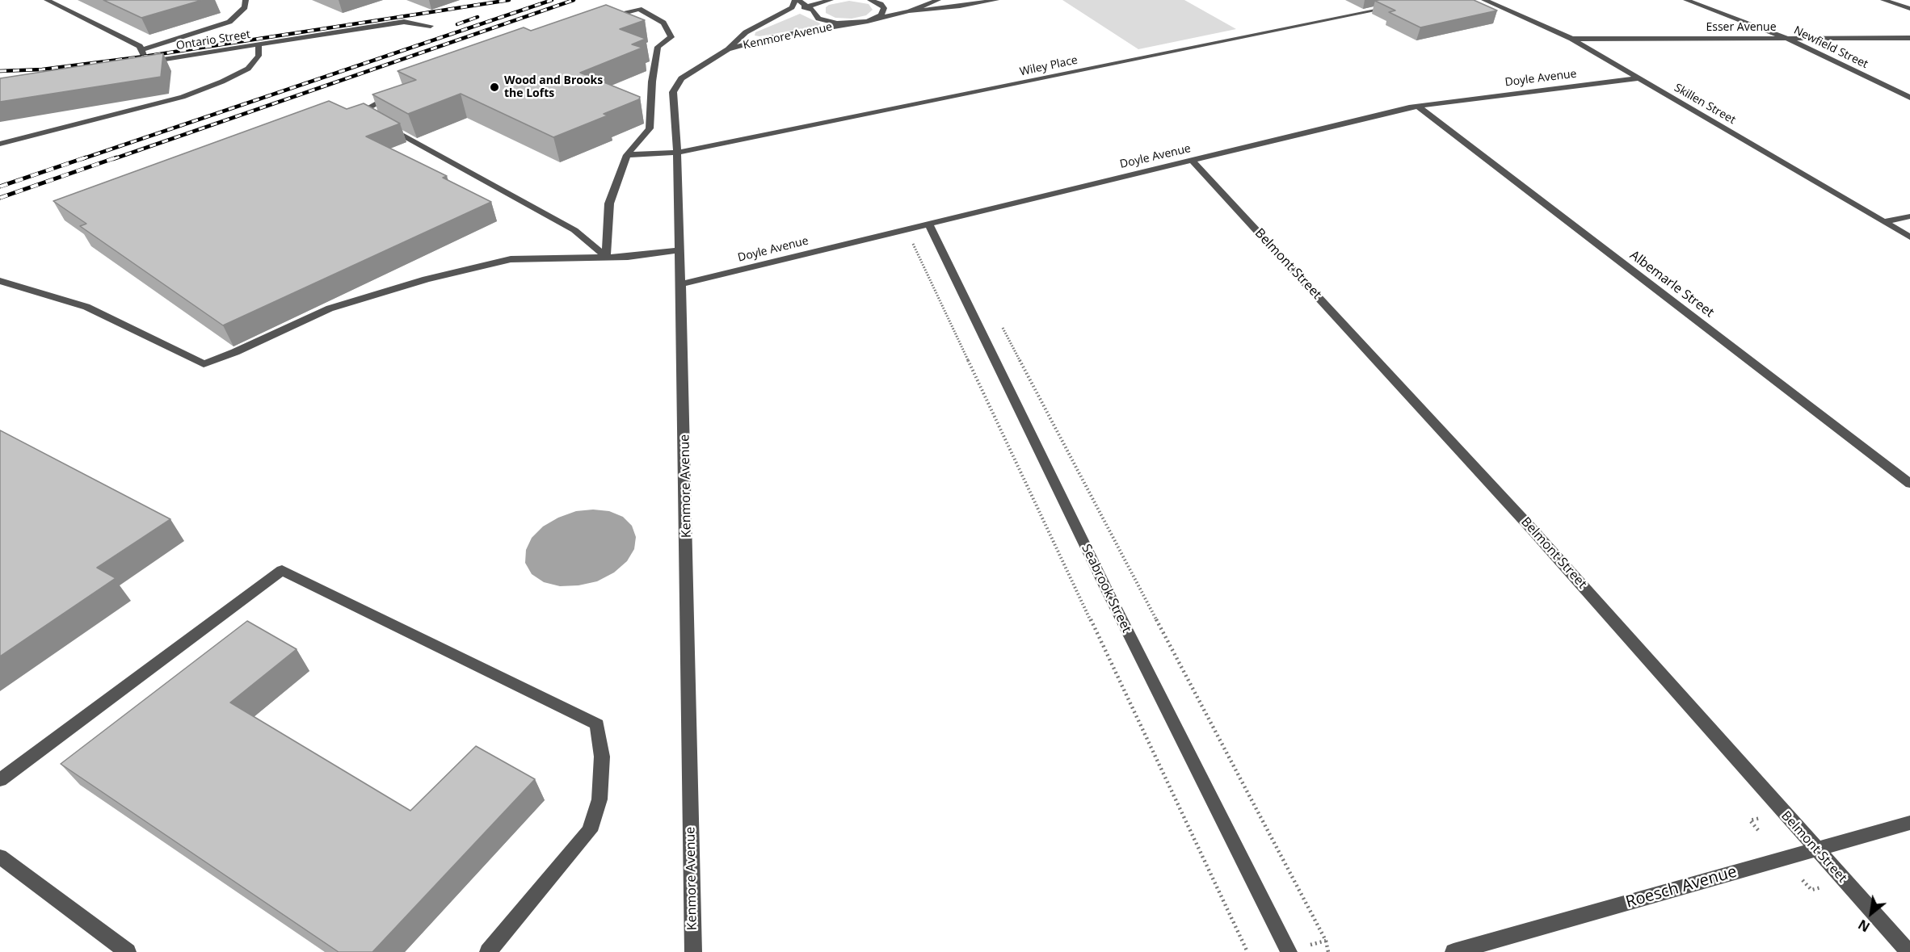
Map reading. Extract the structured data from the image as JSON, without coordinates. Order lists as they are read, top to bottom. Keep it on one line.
{"streets":{"street":["Esser Avenue","Kenmore Avenue","Ontario Street","Newfield Street","Wiley Place","Doyle Avenue","Skillen Street","Belmont Street","Albemarle Street","Seabrook Street","Roesch Avenue"]},"crossings":[["Esser Avenue","Newfield Street"],["Esser Avenue","Skillen Street"],["Kenmore Avenue","Wiley Place"],["Kenmore Avenue","Doyle Avenue"],["Doyle Avenue","Skillen Street"],["Doyle Avenue","Belmont Street"],["Doyle Avenue","Albemarle Street"],["Doyle Avenue","Seabrook Street"],["Belmont Street","Roesch Avenue"]],"places":["Wood and Brooks the Lofts"],"north":"bottom left"}
